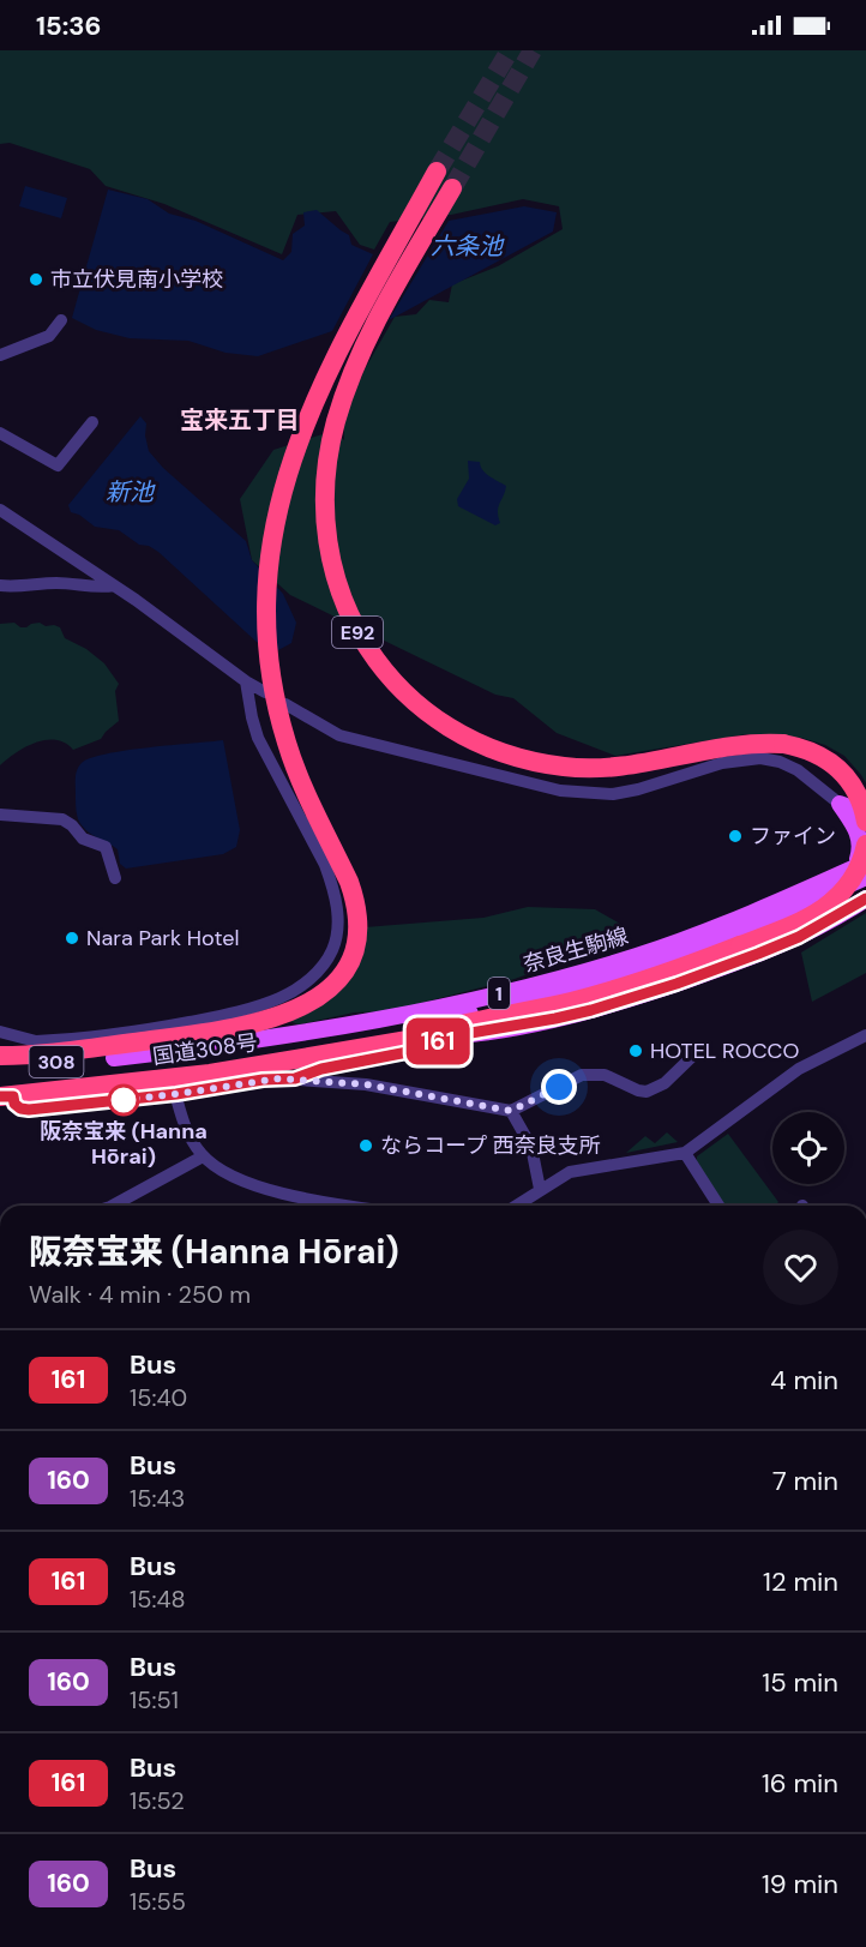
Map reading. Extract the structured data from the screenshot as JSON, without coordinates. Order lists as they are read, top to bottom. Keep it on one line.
{"streets":{"highway":["E92","国道308号","308"],"main road":["奈良生駒線","1"]},"crossings":[["奈良生駒線","国道308号"],["奈良生駒線","308"],["1","国道308号"]],"districts":["宝来五丁目"],"water":["六条池","新池"],"places":["市立伏見南小学校","ファイン","Nara Park Hotel","HOTEL ROCCO","阪奈宝来 (Hanna Hōrai)","ならコープ 西奈良支所"],"lines":["bus line 161"],"page":{"status":"15:36","on_map":"161","heading":["阪奈宝来 (Hanna Hōrai)","Walk · 4 min · 250 m"],"list":[{"mark":"161","name":"Bus","note":"15:40","value":"4 min"},{"mark":"160","name":"Bus","note":"15:43","value":"7 min"},{"mark":"161","name":"Bus","note":"15:48","value":"12 min"},{"mark":"160","name":"Bus","note":"15:51","value":"15 min"},{"mark":"161","name":"Bus","note":"15:52","value":"16 min"},{"mark":"160","name":"Bus","note":"15:55","value":"19 min"}]}}
